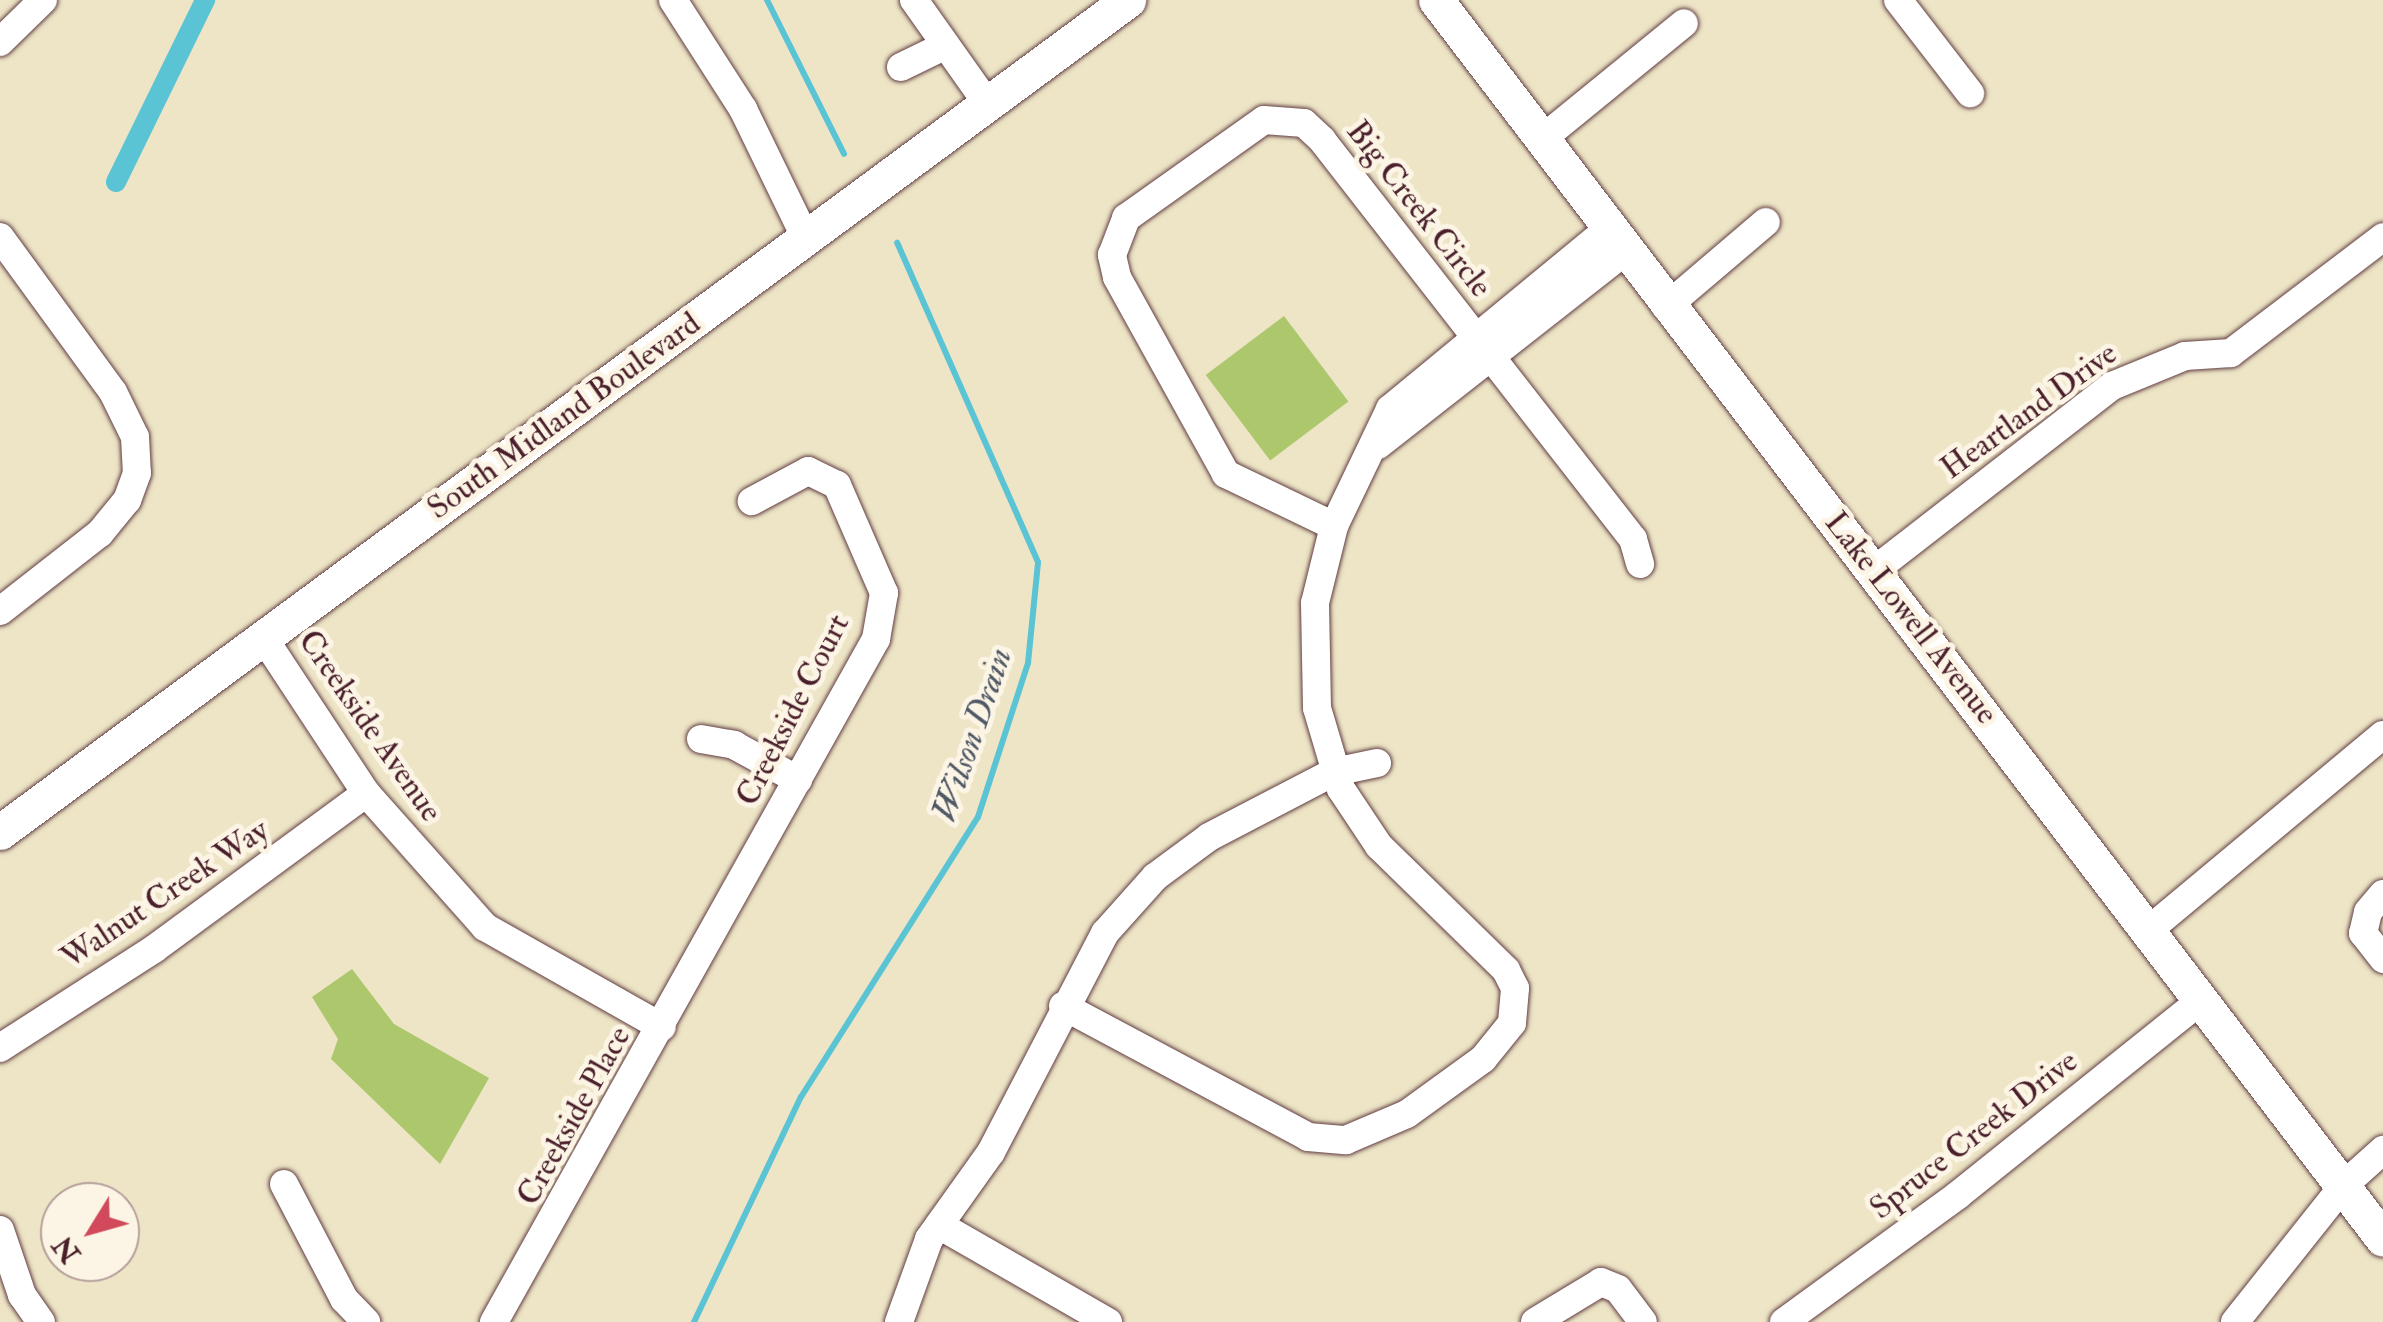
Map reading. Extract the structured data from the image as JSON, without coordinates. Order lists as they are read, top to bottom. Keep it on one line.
{"streets":{"main road":["South Midland Boulevard","Lake Lowell Avenue"],"street":["Big Creek Circle","Heartland Drive","Creekside Court","Creekside Avenue","Walnut Creek Way","Creekside Place","Spruce Creek Drive"]},"crossings":[["Heartland Drive","Lake Lowell Avenue"],["South Midland Boulevard","Creekside Avenue"],["Lake Lowell Avenue","Spruce Creek Drive"],["Creekside Court","Creekside Place"],["Creekside Avenue","Walnut Creek Way"],["Creekside Avenue","Creekside Place"]],"water":["Wilson Drain"],"north":"bottom left"}
